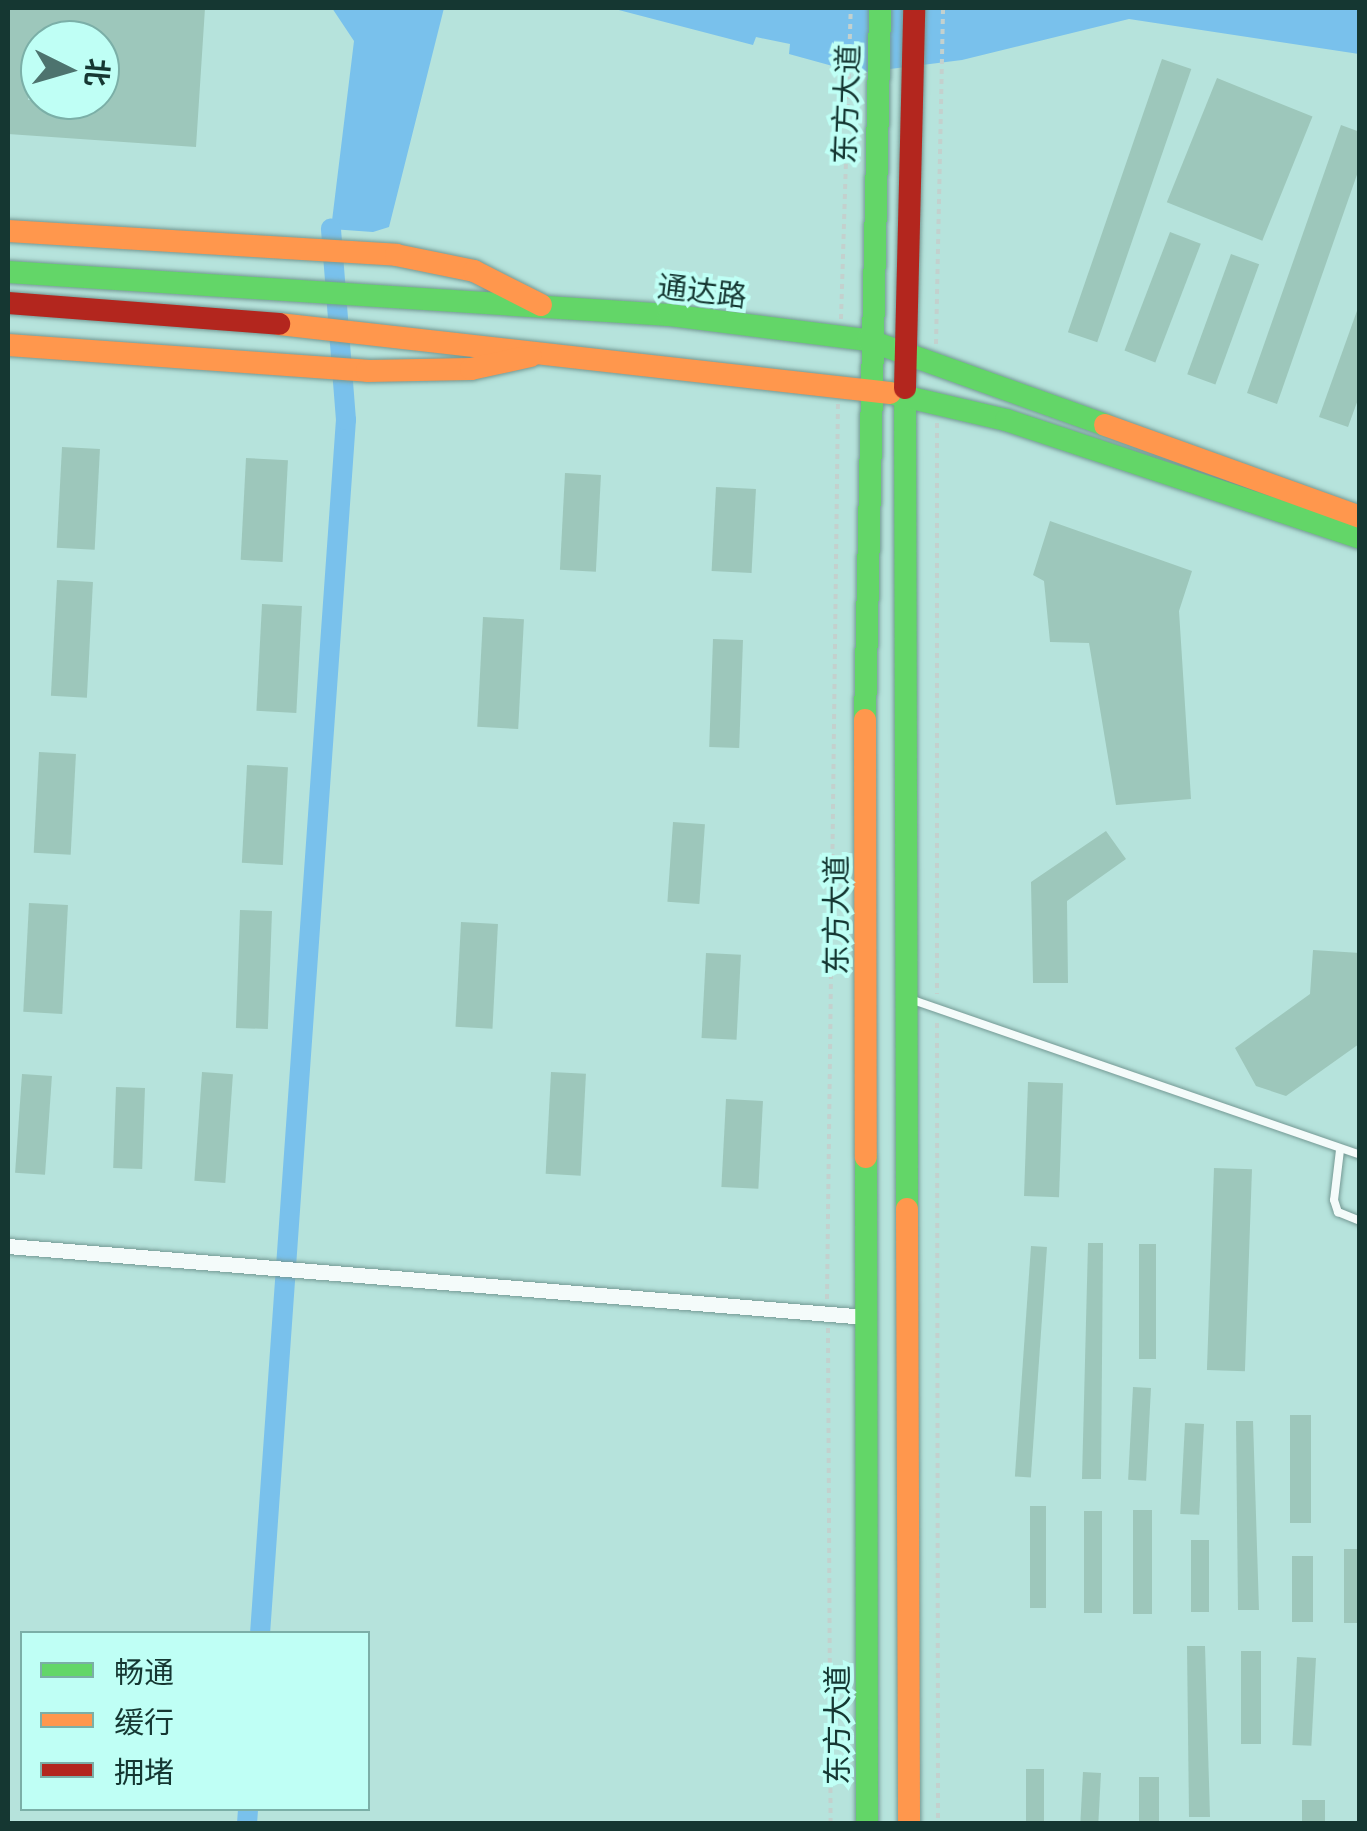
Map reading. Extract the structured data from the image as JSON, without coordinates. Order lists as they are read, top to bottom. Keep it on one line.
{"streets":{"main road":["东方大道","通达路"]},"crossings":[["东方大道","通达路"]],"legend":["畅通","缓行","拥堵"],"north":"right"}
